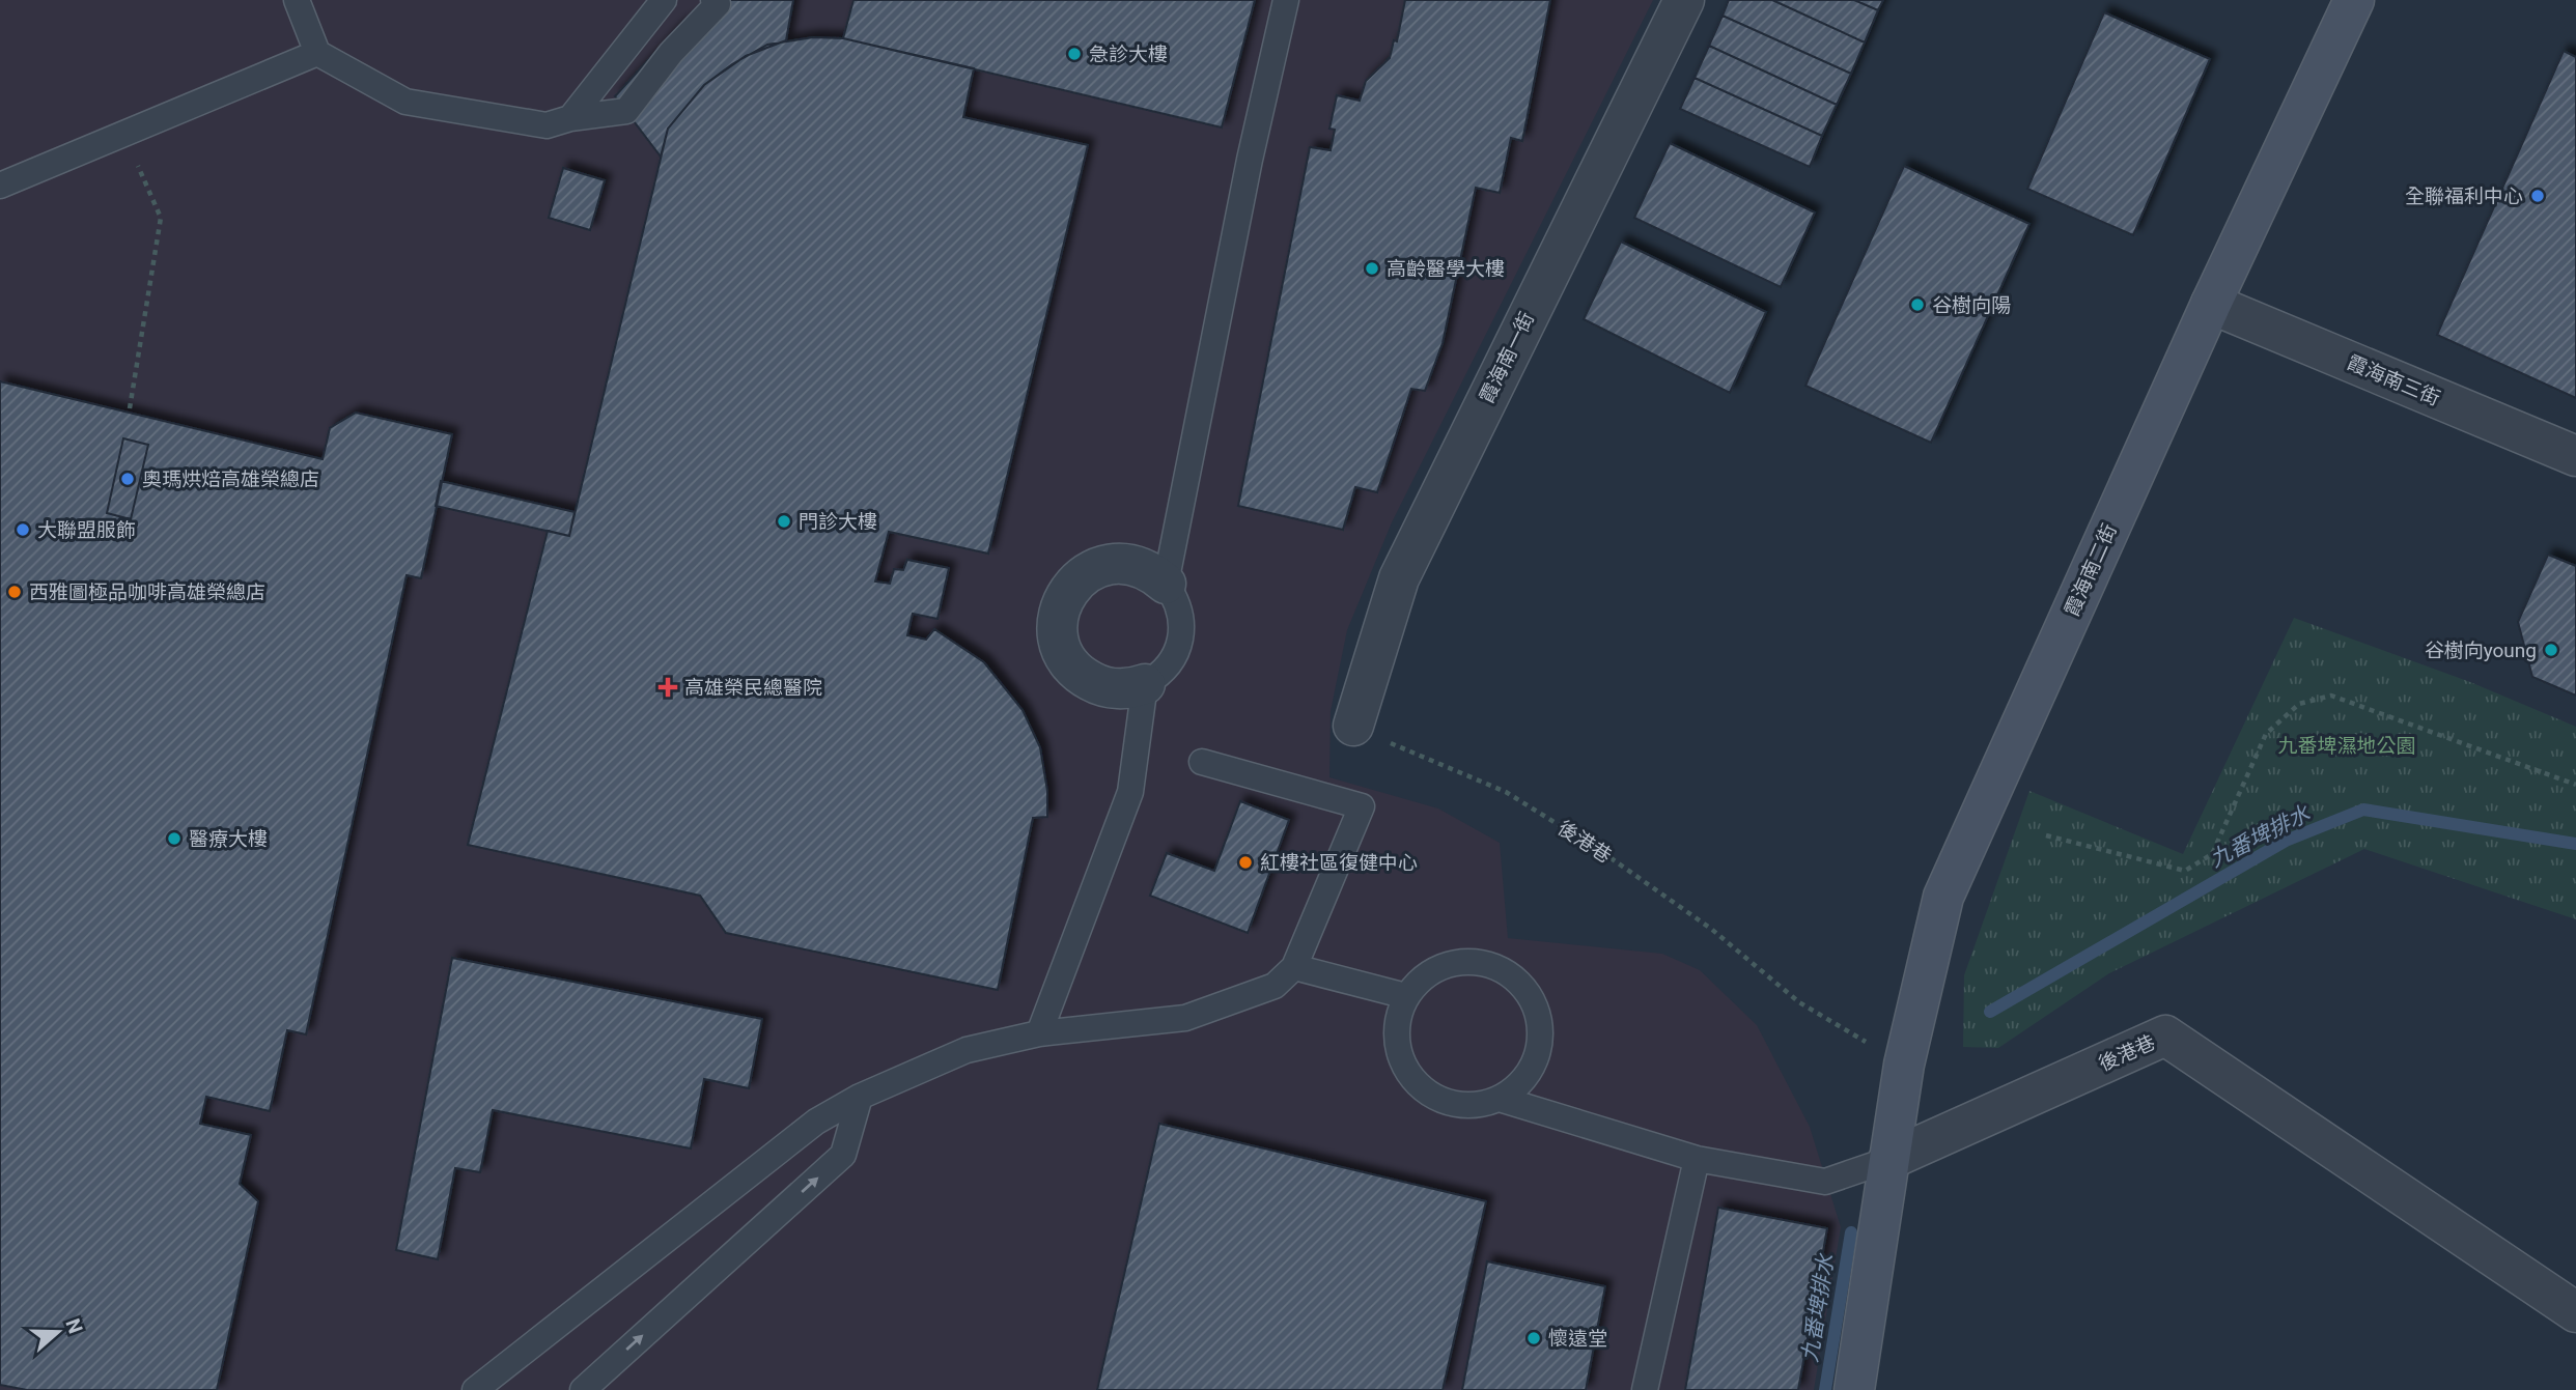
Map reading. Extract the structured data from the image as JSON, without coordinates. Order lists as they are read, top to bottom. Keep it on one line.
{"streets":{"street":["霞海南一街","霞海南三街","霞海南二街","後港巷"]},"crossings":[["霞海南一街","後港巷"],["霞海南三街","霞海南二街"],["霞海南二街","後港巷"]],"water":["九番埤排水"],"parks":["九番埤濕地公園"],"places":{"other":["急診大樓","全聯福利中心","高齡醫學大樓","谷樹向陽","奧瑪烘焙高雄榮總店","門診大樓","大聯盟服飾","西雅圖極品咖啡高雄榮總店","谷樹向young","醫療大樓","紅樓社區復健中心","懷遠堂"],"health":["高雄榮民總醫院"]},"north":"right"}
